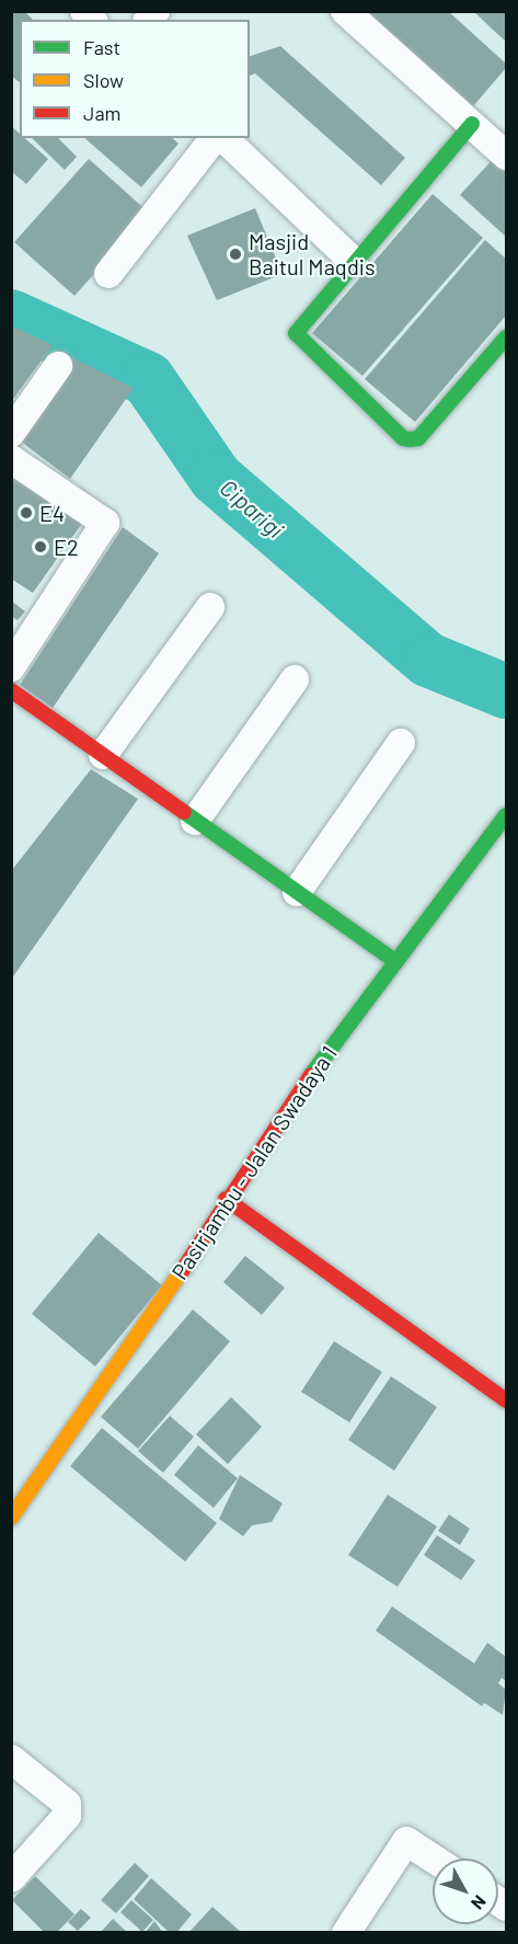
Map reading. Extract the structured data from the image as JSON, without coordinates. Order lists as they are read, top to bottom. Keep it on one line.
{"streets":{"street":["Pasirjambu - Jalan Swadaya 1"]},"water":["Ciparigi"],"places":["Masjid Baitul Maqdis","E4","E2"],"legend":["Fast","Slow","Jam"],"north":"bottom right"}
